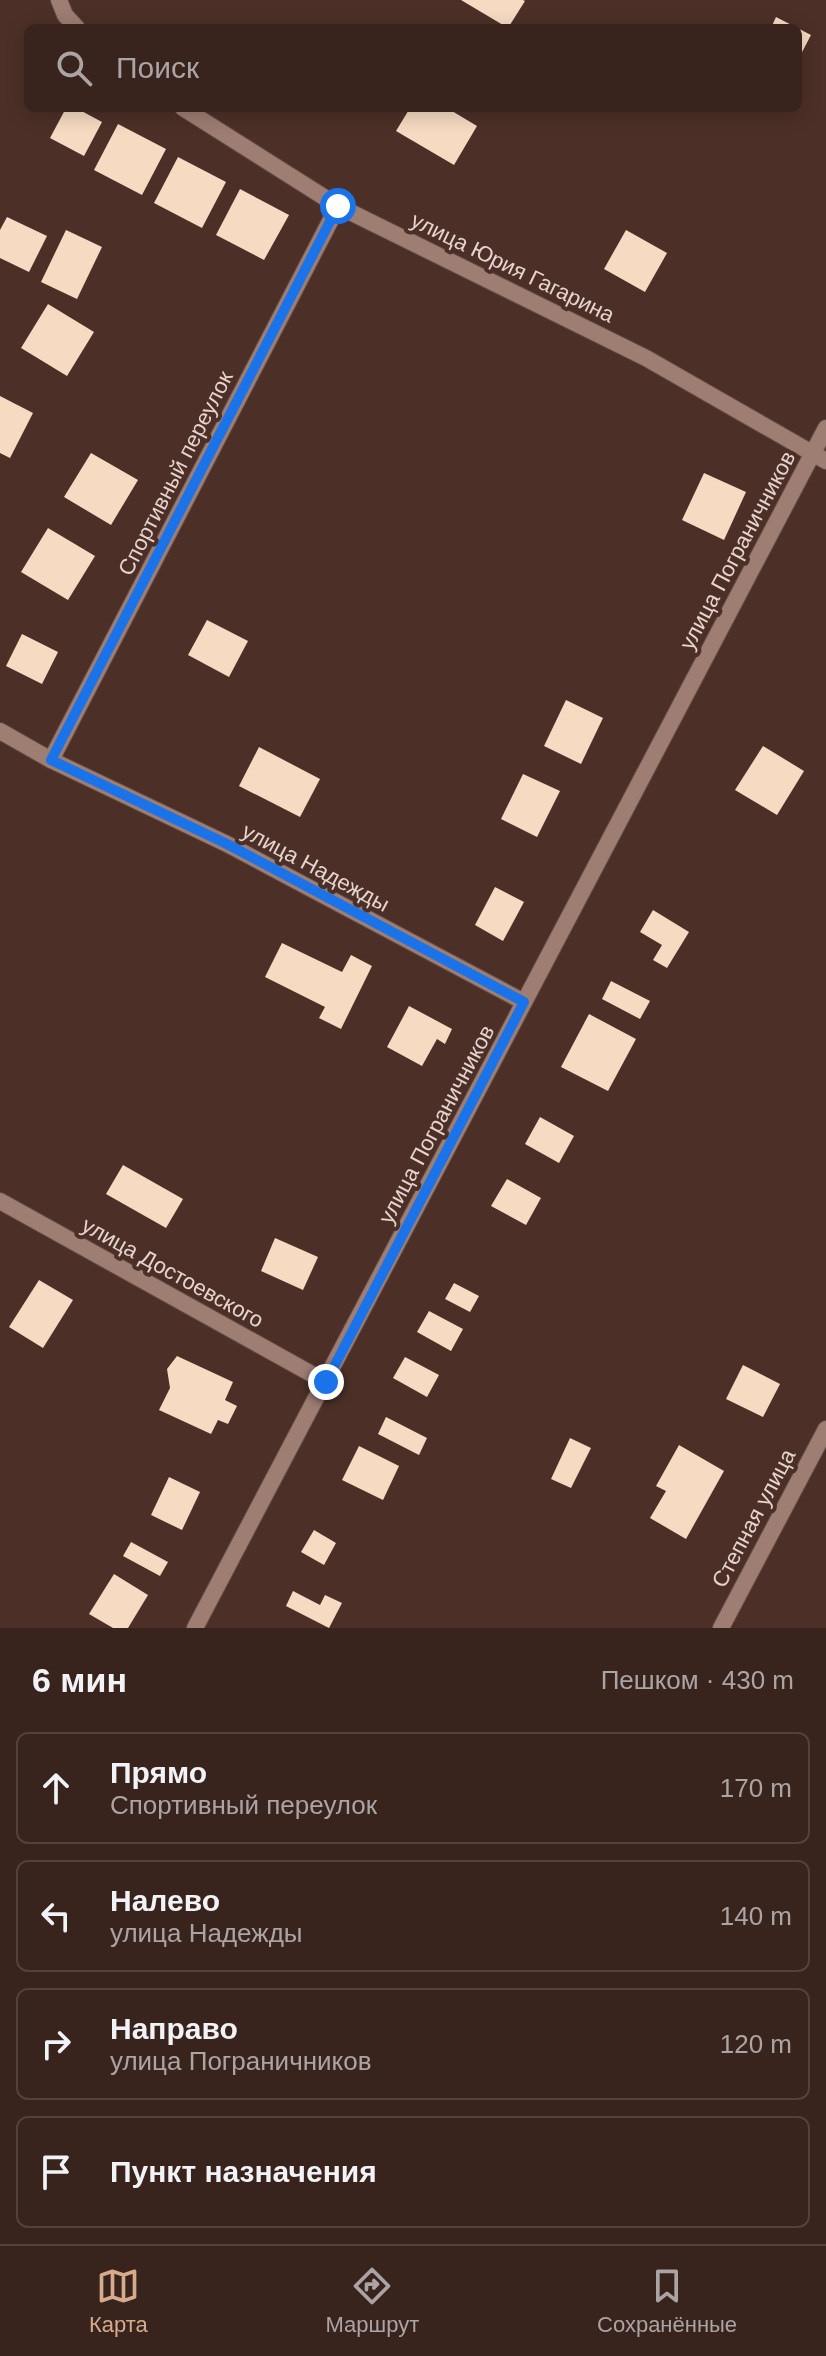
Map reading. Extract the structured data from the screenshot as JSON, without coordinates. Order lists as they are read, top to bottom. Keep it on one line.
{"streets":{"street":["улица Юрия Гагарина","Спортивный переулок","улица Пограничников","улица Надежды","улица Достоевского","Степная улица"]},"crossings":[["улица Юрия Гагарина","Спортивный переулок"],["улица Юрия Гагарина","улица Пограничников"],["Спортивный переулок","улица Надежды"],["улица Пограничников","улица Надежды"],["улица Пограничников","улица Достоевского"]],"page":{"search":"Поиск","heading":["6 мин","Пешком · 430 m"],"list":[["Прямо","Спортивный переулок","170 m"],["Налево","улица Надежды","140 m"],["Направо","улица Пограничников","120 m"],"Пункт назначения"],"nav":["Карта","Маршрут","Сохранённые"]}}
